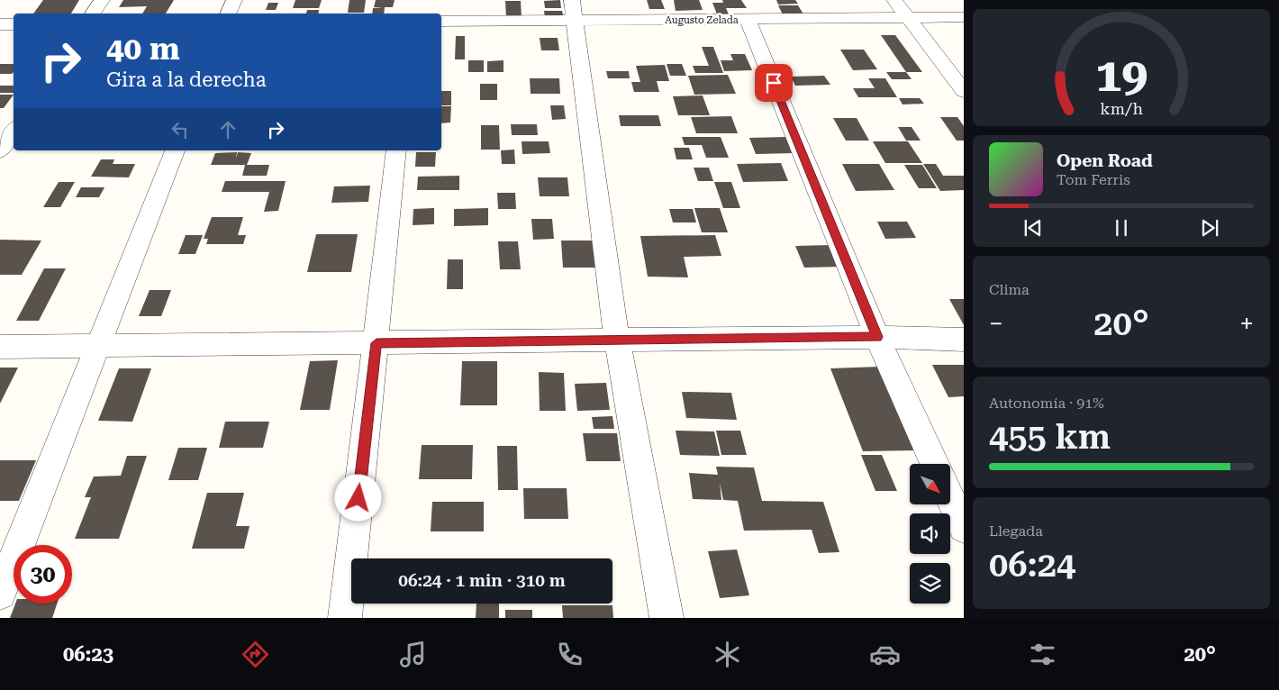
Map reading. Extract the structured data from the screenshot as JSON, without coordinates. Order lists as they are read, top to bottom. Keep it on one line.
{"streets":{"street":["Augusto Zelada"]},"north":"bottom right","page":{"turn":["40 m","Gira a la derecha"],"song":["Open Road","Tom Ferris"],"tile":["Clima",["Autonomía · 91%","455 km"],["Llegada","06:24"]],"heat":["−","20°","+"],"limit":"30","trip":"06:24 · 1 min · 310 m","tabs":["06:23","20°"],"gauge":["19","km/h"]}}
